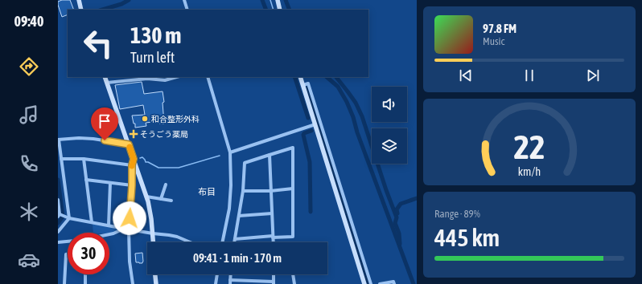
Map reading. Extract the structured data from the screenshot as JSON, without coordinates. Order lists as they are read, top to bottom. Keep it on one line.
{"districts":["布目"],"places":{"other":["和合整形外科"],"health":["そうごう薬局"]},"page":{"tabs":"09:40","turn":["130 m","Turn left"],"song":["97.8 FM","Music"],"tile":["Range · 89%","445 km"],"limit":"30","trip":"09:41 · 1 min · 170 m","gauge":["22","km/h"]}}
